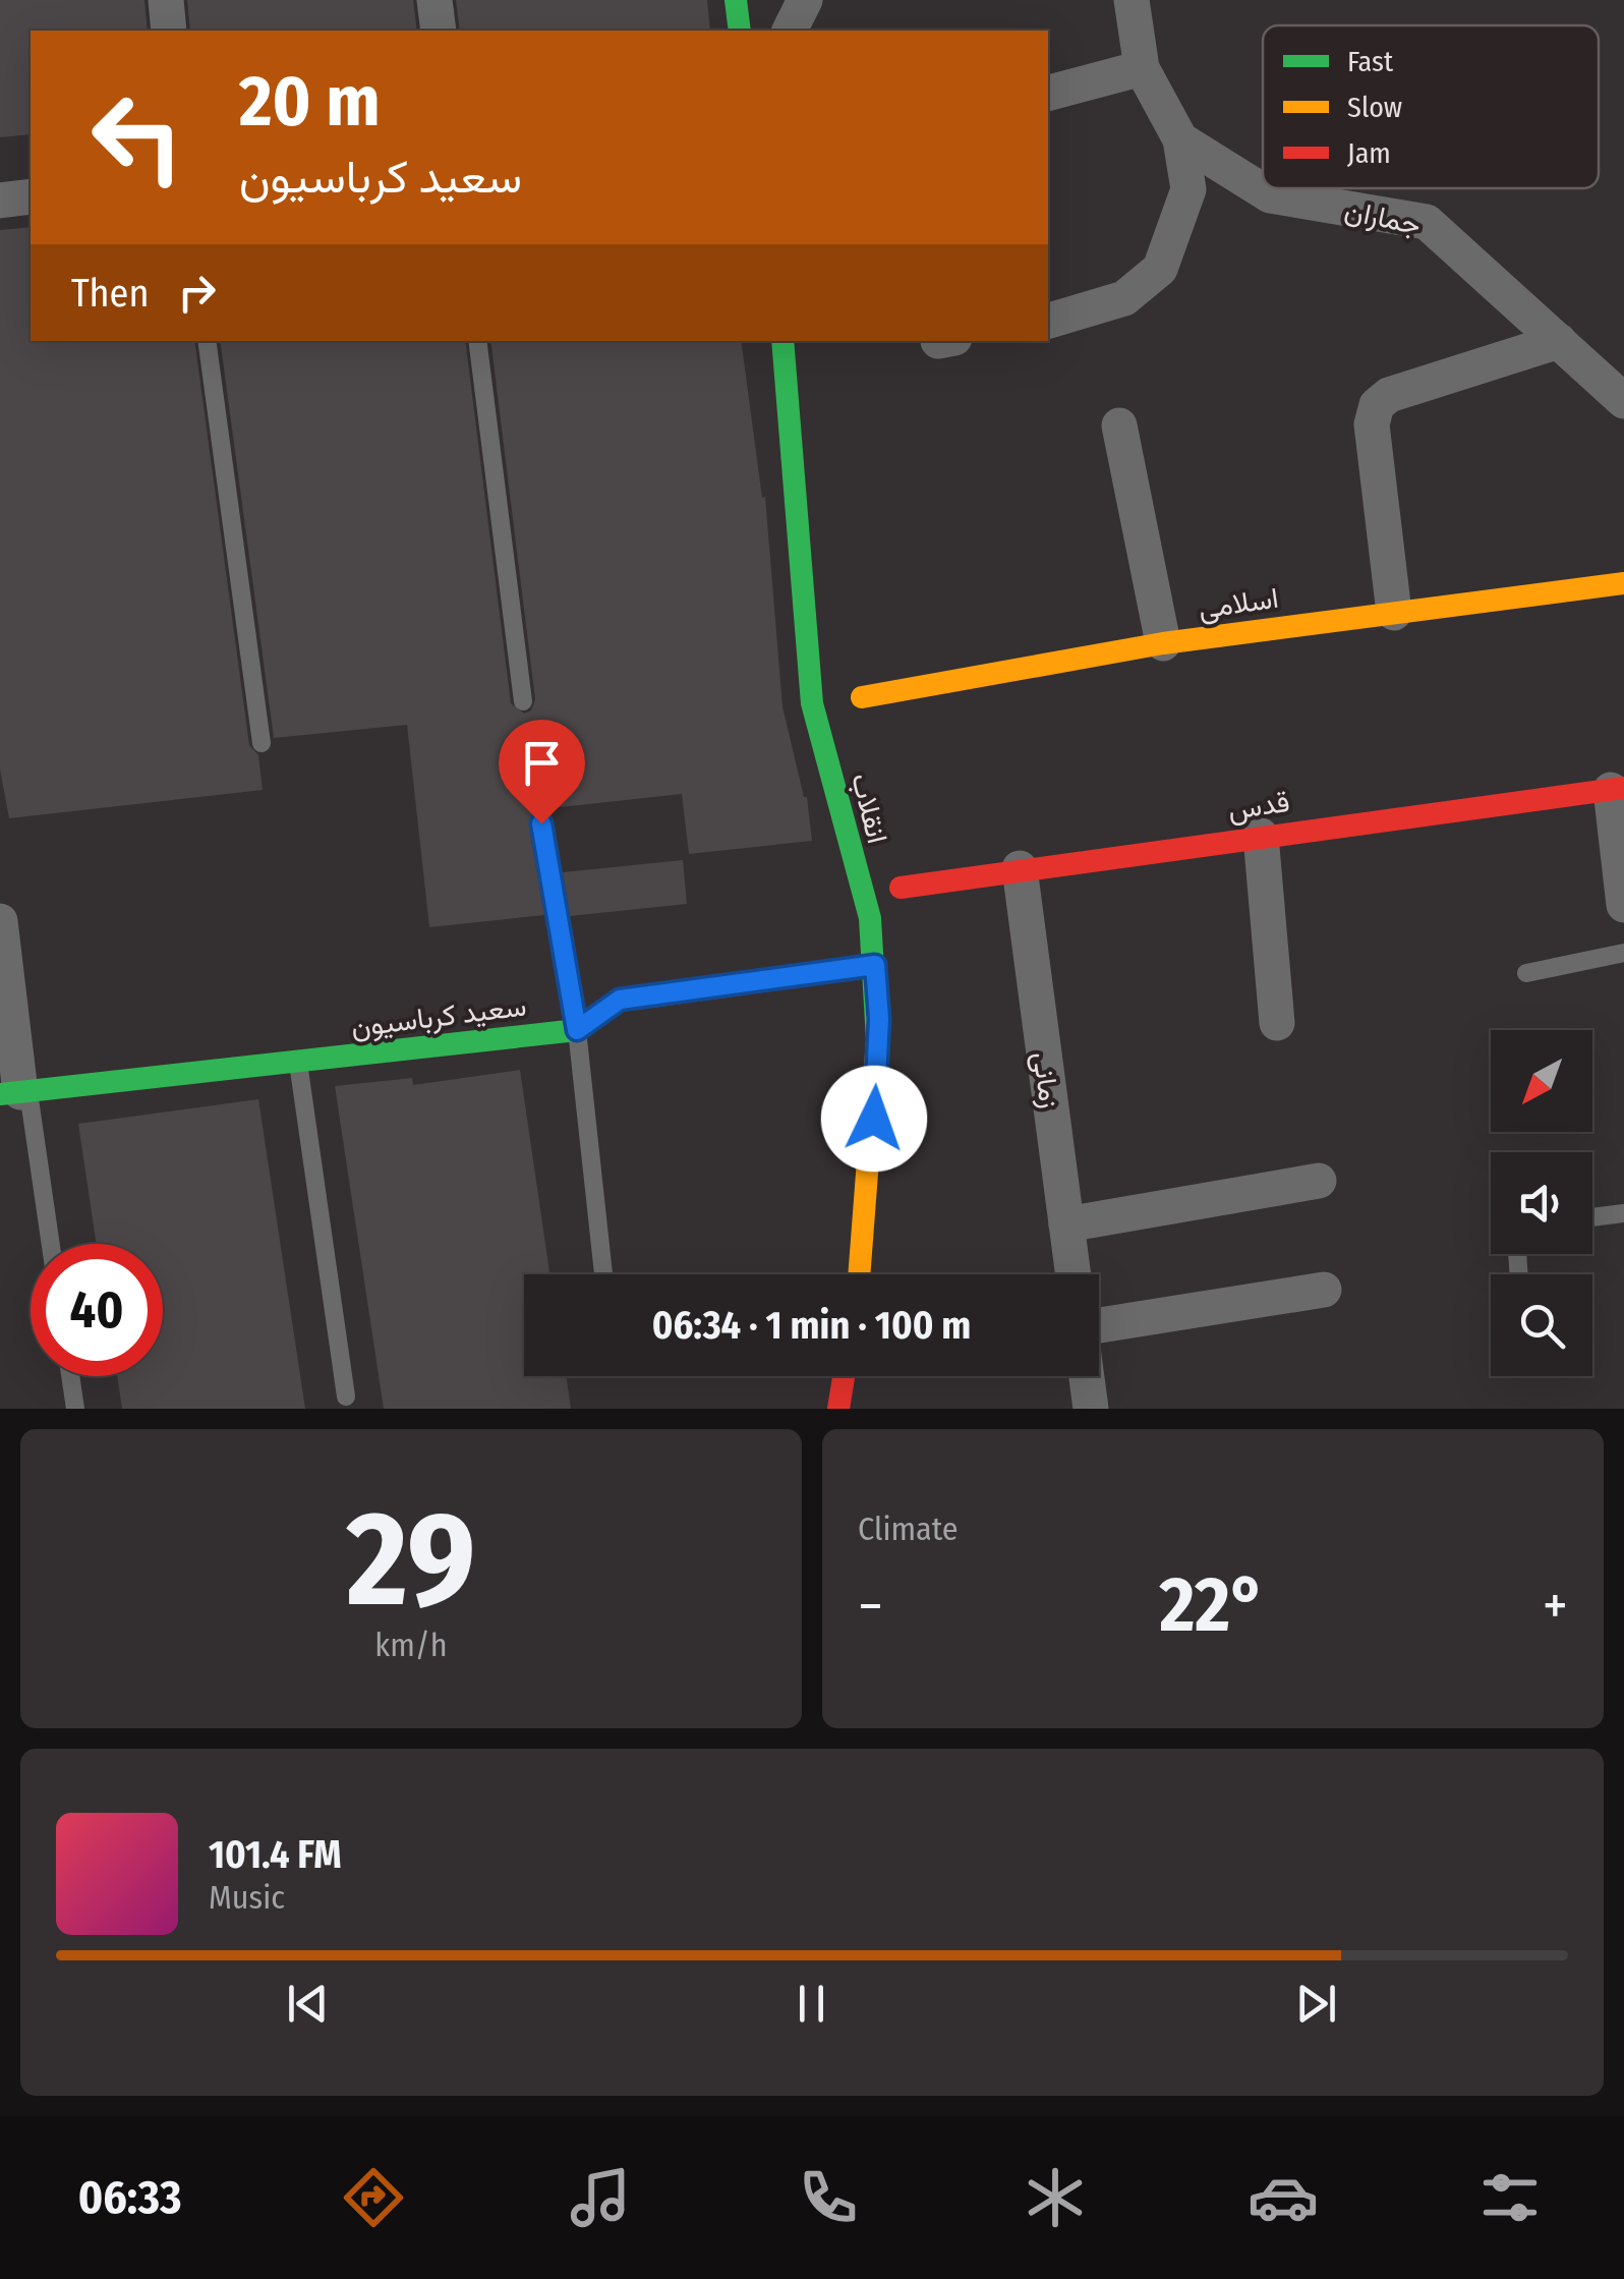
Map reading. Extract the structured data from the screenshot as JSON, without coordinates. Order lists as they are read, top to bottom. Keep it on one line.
{"streets":{"street":["جماران","اسلامی","قدس","انقلاب","سعید کرباسیون","زمانی"]},"crossings":[["قدس","زمانی"],["انقلاب","سعید کرباسیون"]],"legend":["Fast","Slow","Jam"],"north":"bottom left","page":{"turn":["20 m","سعید کرباسیون"],"then":"Then","limit":"40","trip":"06:34 · 1 min · 100 m","tile":[["29","km/h"],"Climate"],"heat":["−","22°","+"],"song":["101.4 FM","Music"],"tabs":"06:33"}}
